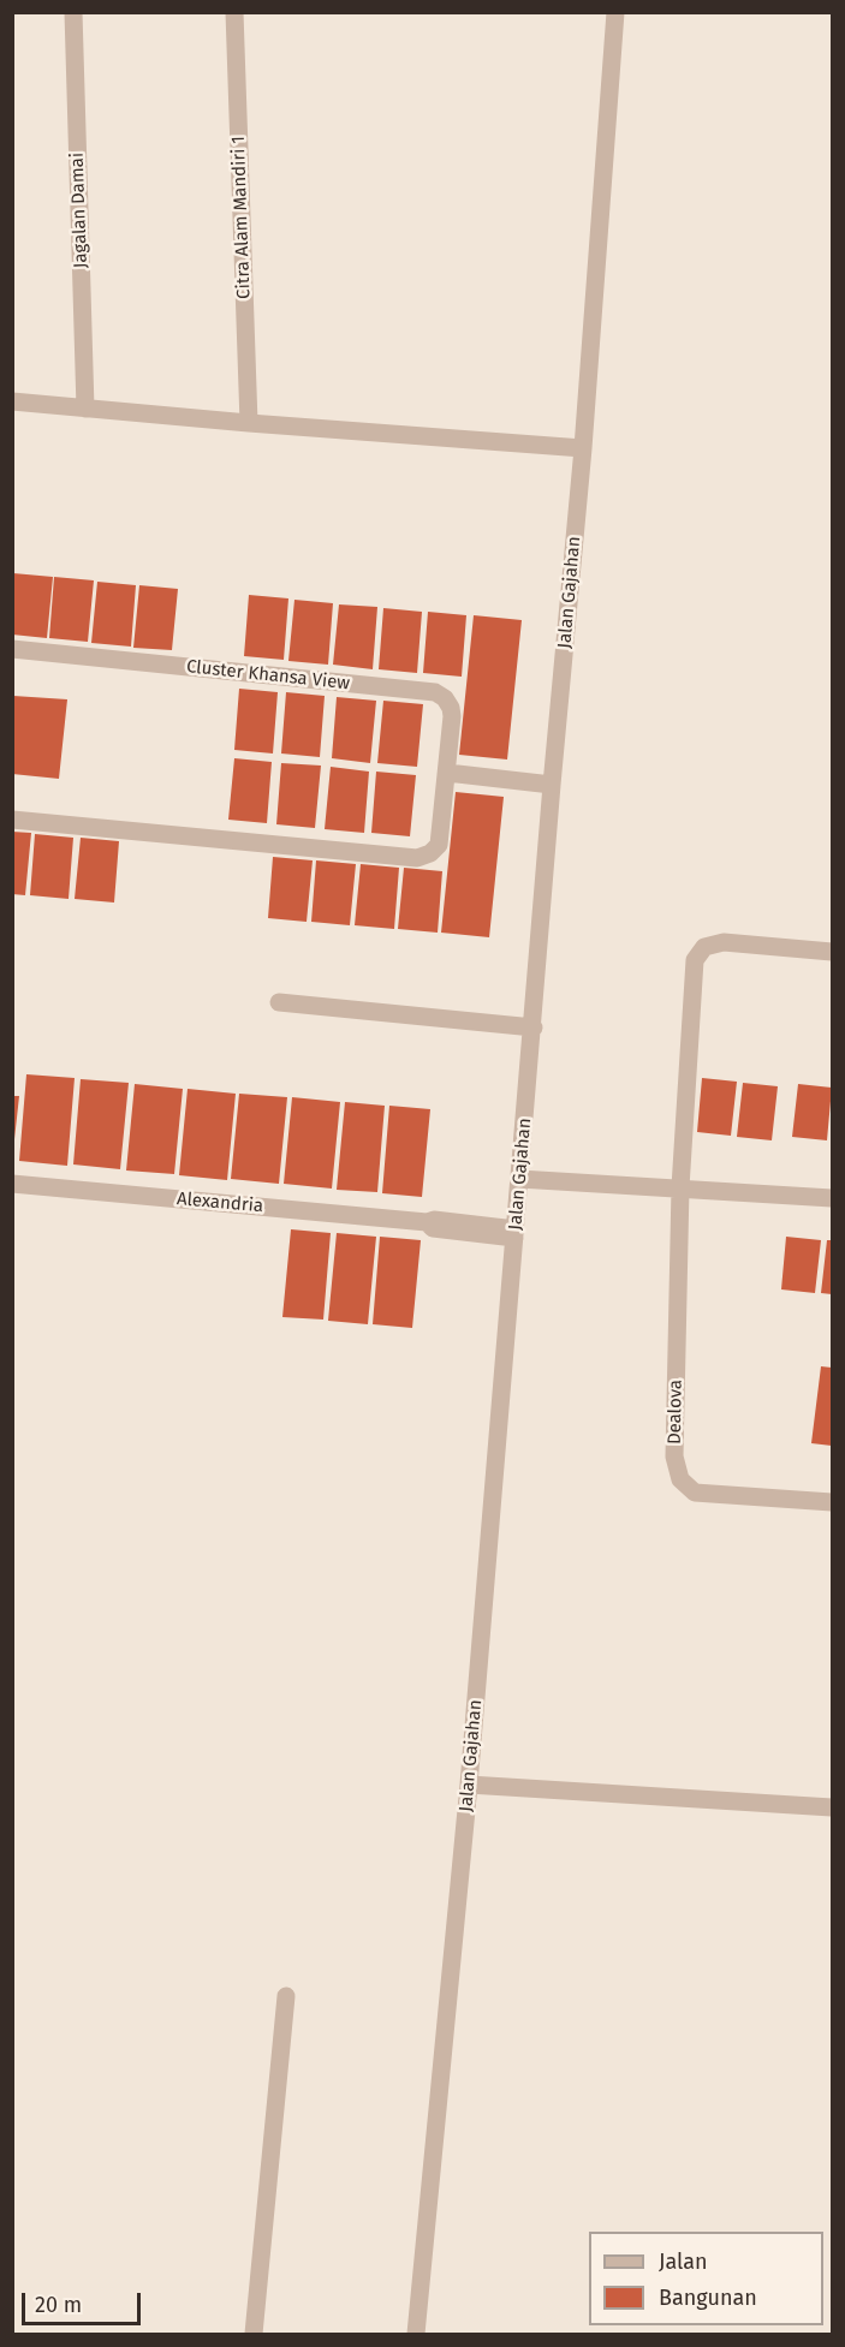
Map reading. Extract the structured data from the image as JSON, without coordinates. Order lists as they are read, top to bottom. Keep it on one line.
{"streets":{"street":["Jagalan Damai","Citra Alam Mandiri 1","Jalan Gajahan","Cluster Khansa View","Alexandria","Dealova"]},"crossings":[["Jalan Gajahan","Alexandria"]],"legend":["Jalan","Bangunan"],"scale_bar":"20 m"}
